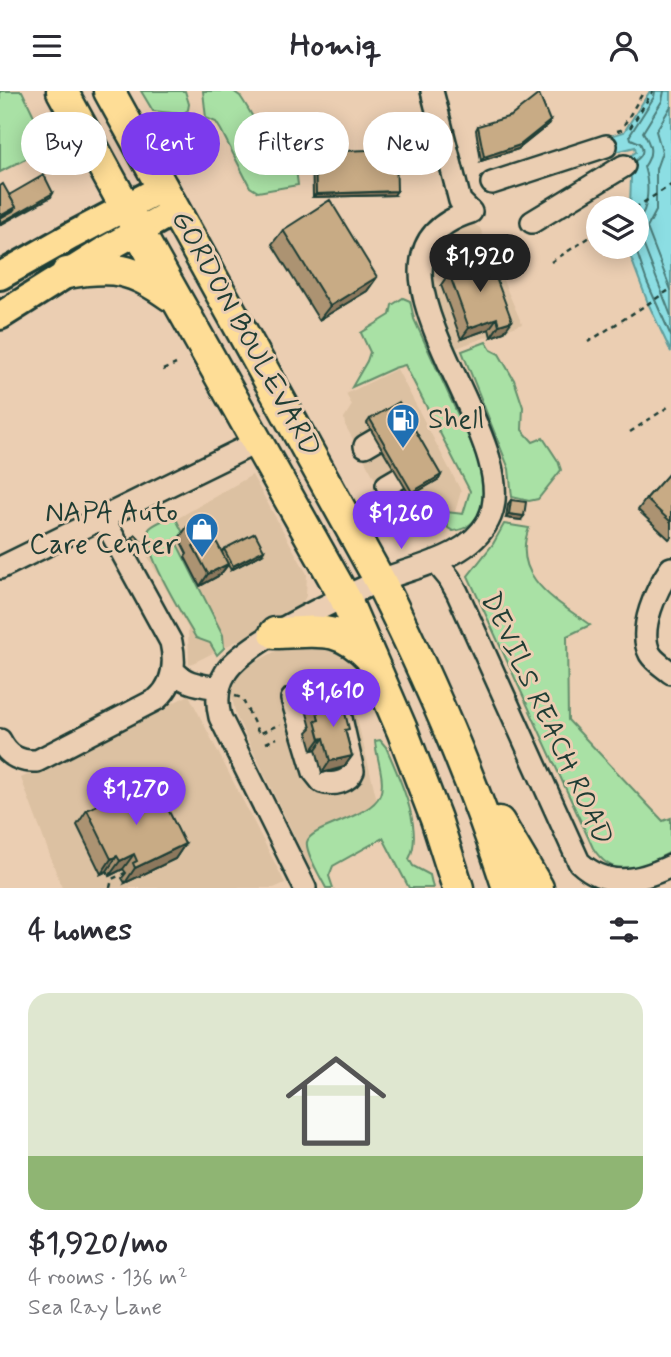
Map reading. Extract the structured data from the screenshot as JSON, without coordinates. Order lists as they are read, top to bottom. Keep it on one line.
{"streets":{"highway":["GORDON BOULEVARD"],"street":["DEVILS REACH ROAD"]},"places":{"fuel station":["Shell"],"shop":["NAPA Auto Care Center"]},"page":{"header":"Homiq","chip":["Buy","Rent","Filters","New"],"price":["$1,920","$1,260","$1,610","$1,270"],"heading":"4 homes","list":[{"name":"$1,920/mo","note":"4 rooms · 136 m² · Sea Ray Lane"}]}}
